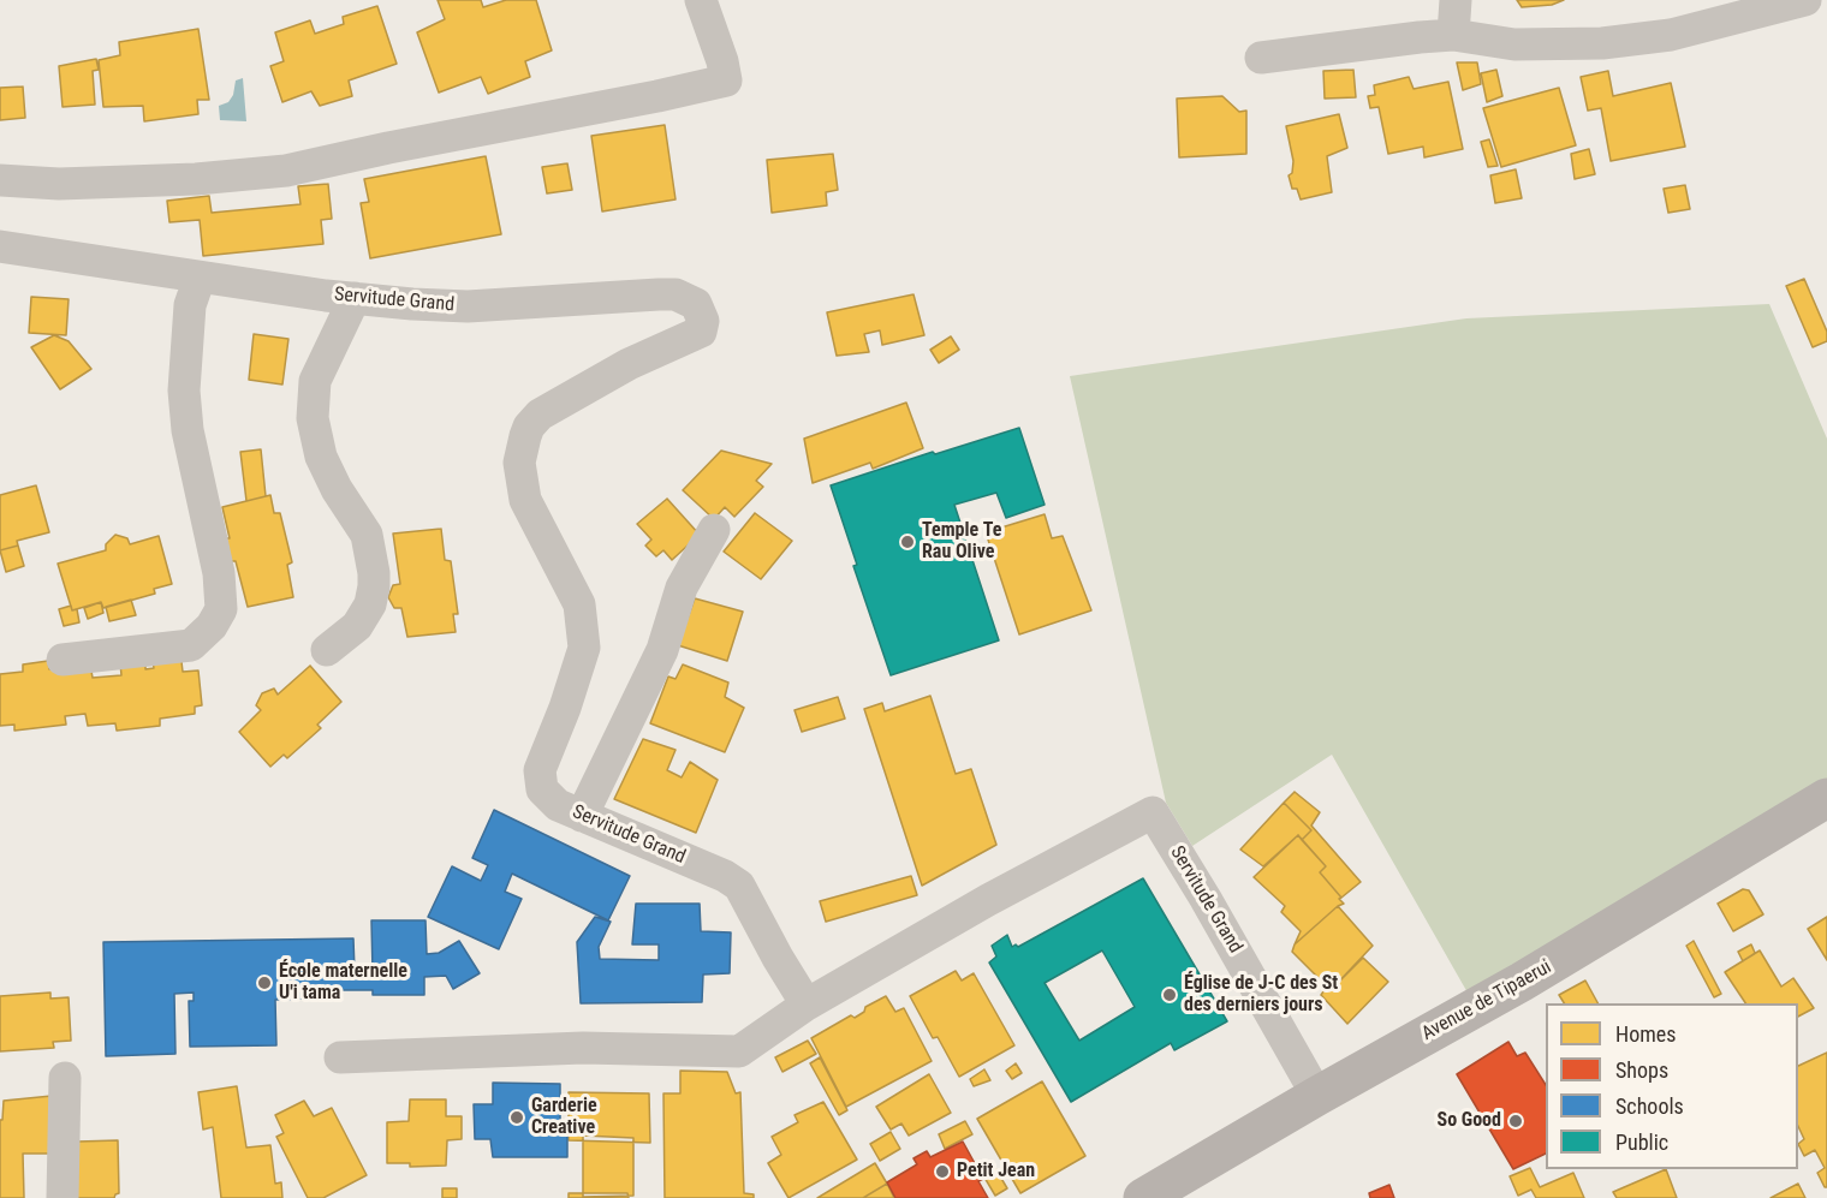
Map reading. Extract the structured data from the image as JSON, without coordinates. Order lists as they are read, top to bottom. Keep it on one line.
{"streets":{"main road":["Avenue de Tipaerui"],"street":["Servitude Grand"]},"crossings":[["Servitude Grand","Avenue de Tipaerui"]],"places":["Temple Te Rau Olive","École maternelle U'i tama","Église de J-C des St des derniers jours","Garderie Creative","So Good","Petit Jean"],"legend":["Homes","Shops","Schools","Public"]}
